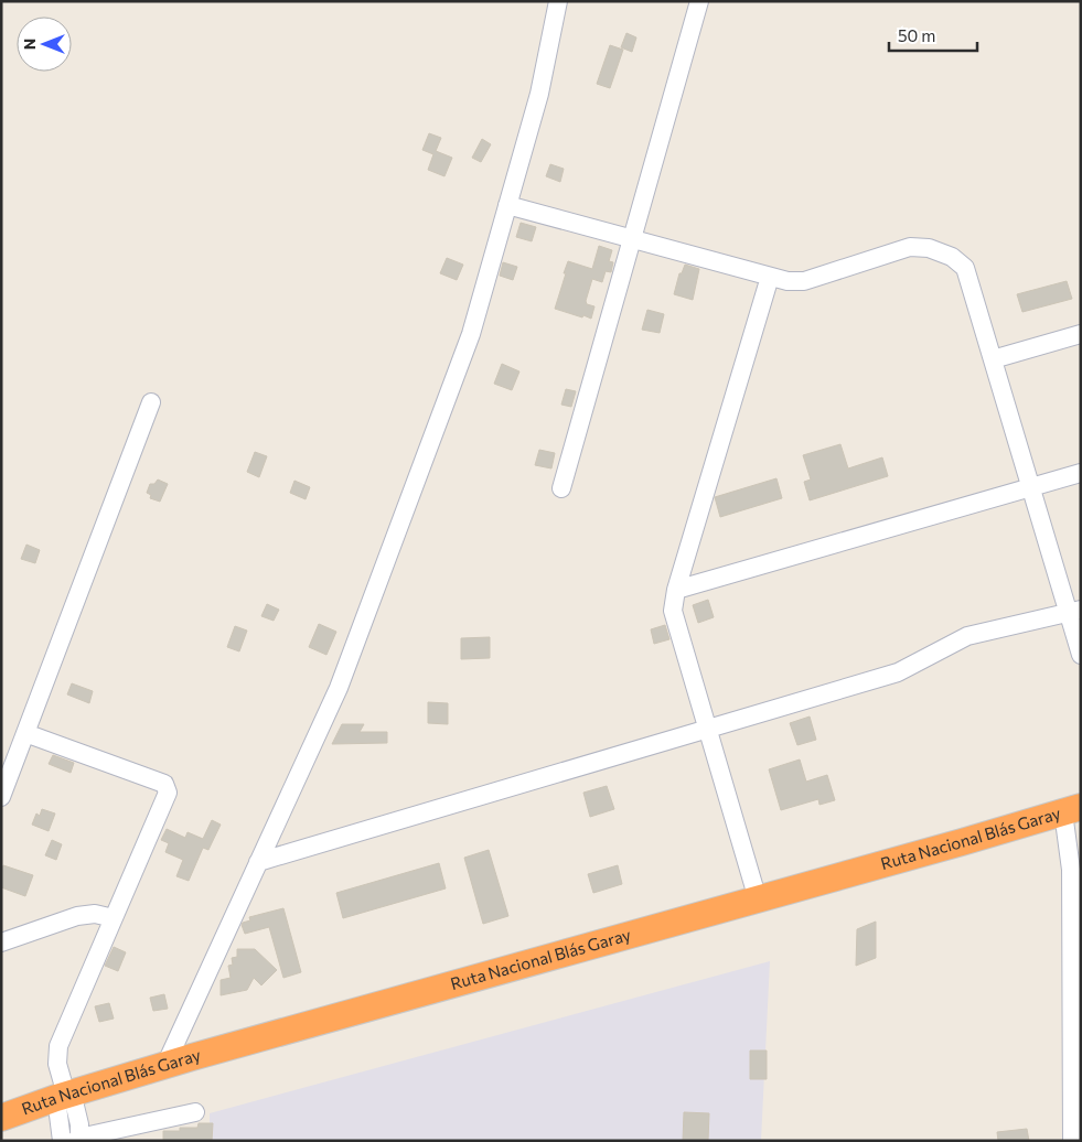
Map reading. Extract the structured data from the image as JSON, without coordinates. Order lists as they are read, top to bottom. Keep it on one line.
{"streets":{"highway":["Ruta Nacional Blás Garay"]},"scale_bar":"50 m","north":"left"}
